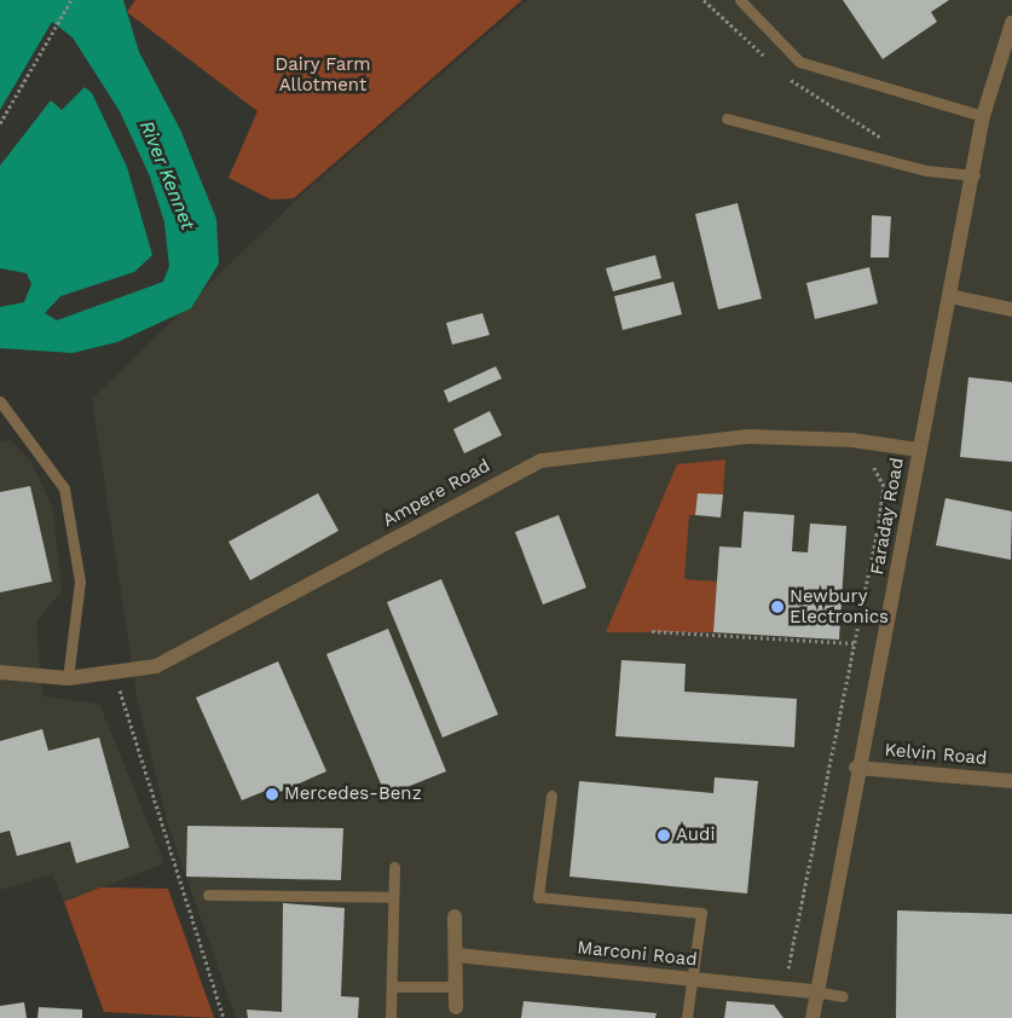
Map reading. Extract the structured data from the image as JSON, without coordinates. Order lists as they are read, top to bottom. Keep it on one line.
{"streets":{"street":["Ampere Road","Faraday Road","Kelvin Road","Marconi Road"]},"crossings":[["Ampere Road","Faraday Road"],["Faraday Road","Kelvin Road"],["Faraday Road","Marconi Road"]],"water":["River Kennet"],"parks":["Dairy Farm Allotment"],"places":["Newbury Electronics","Mercedes-Benz","Audi"]}
